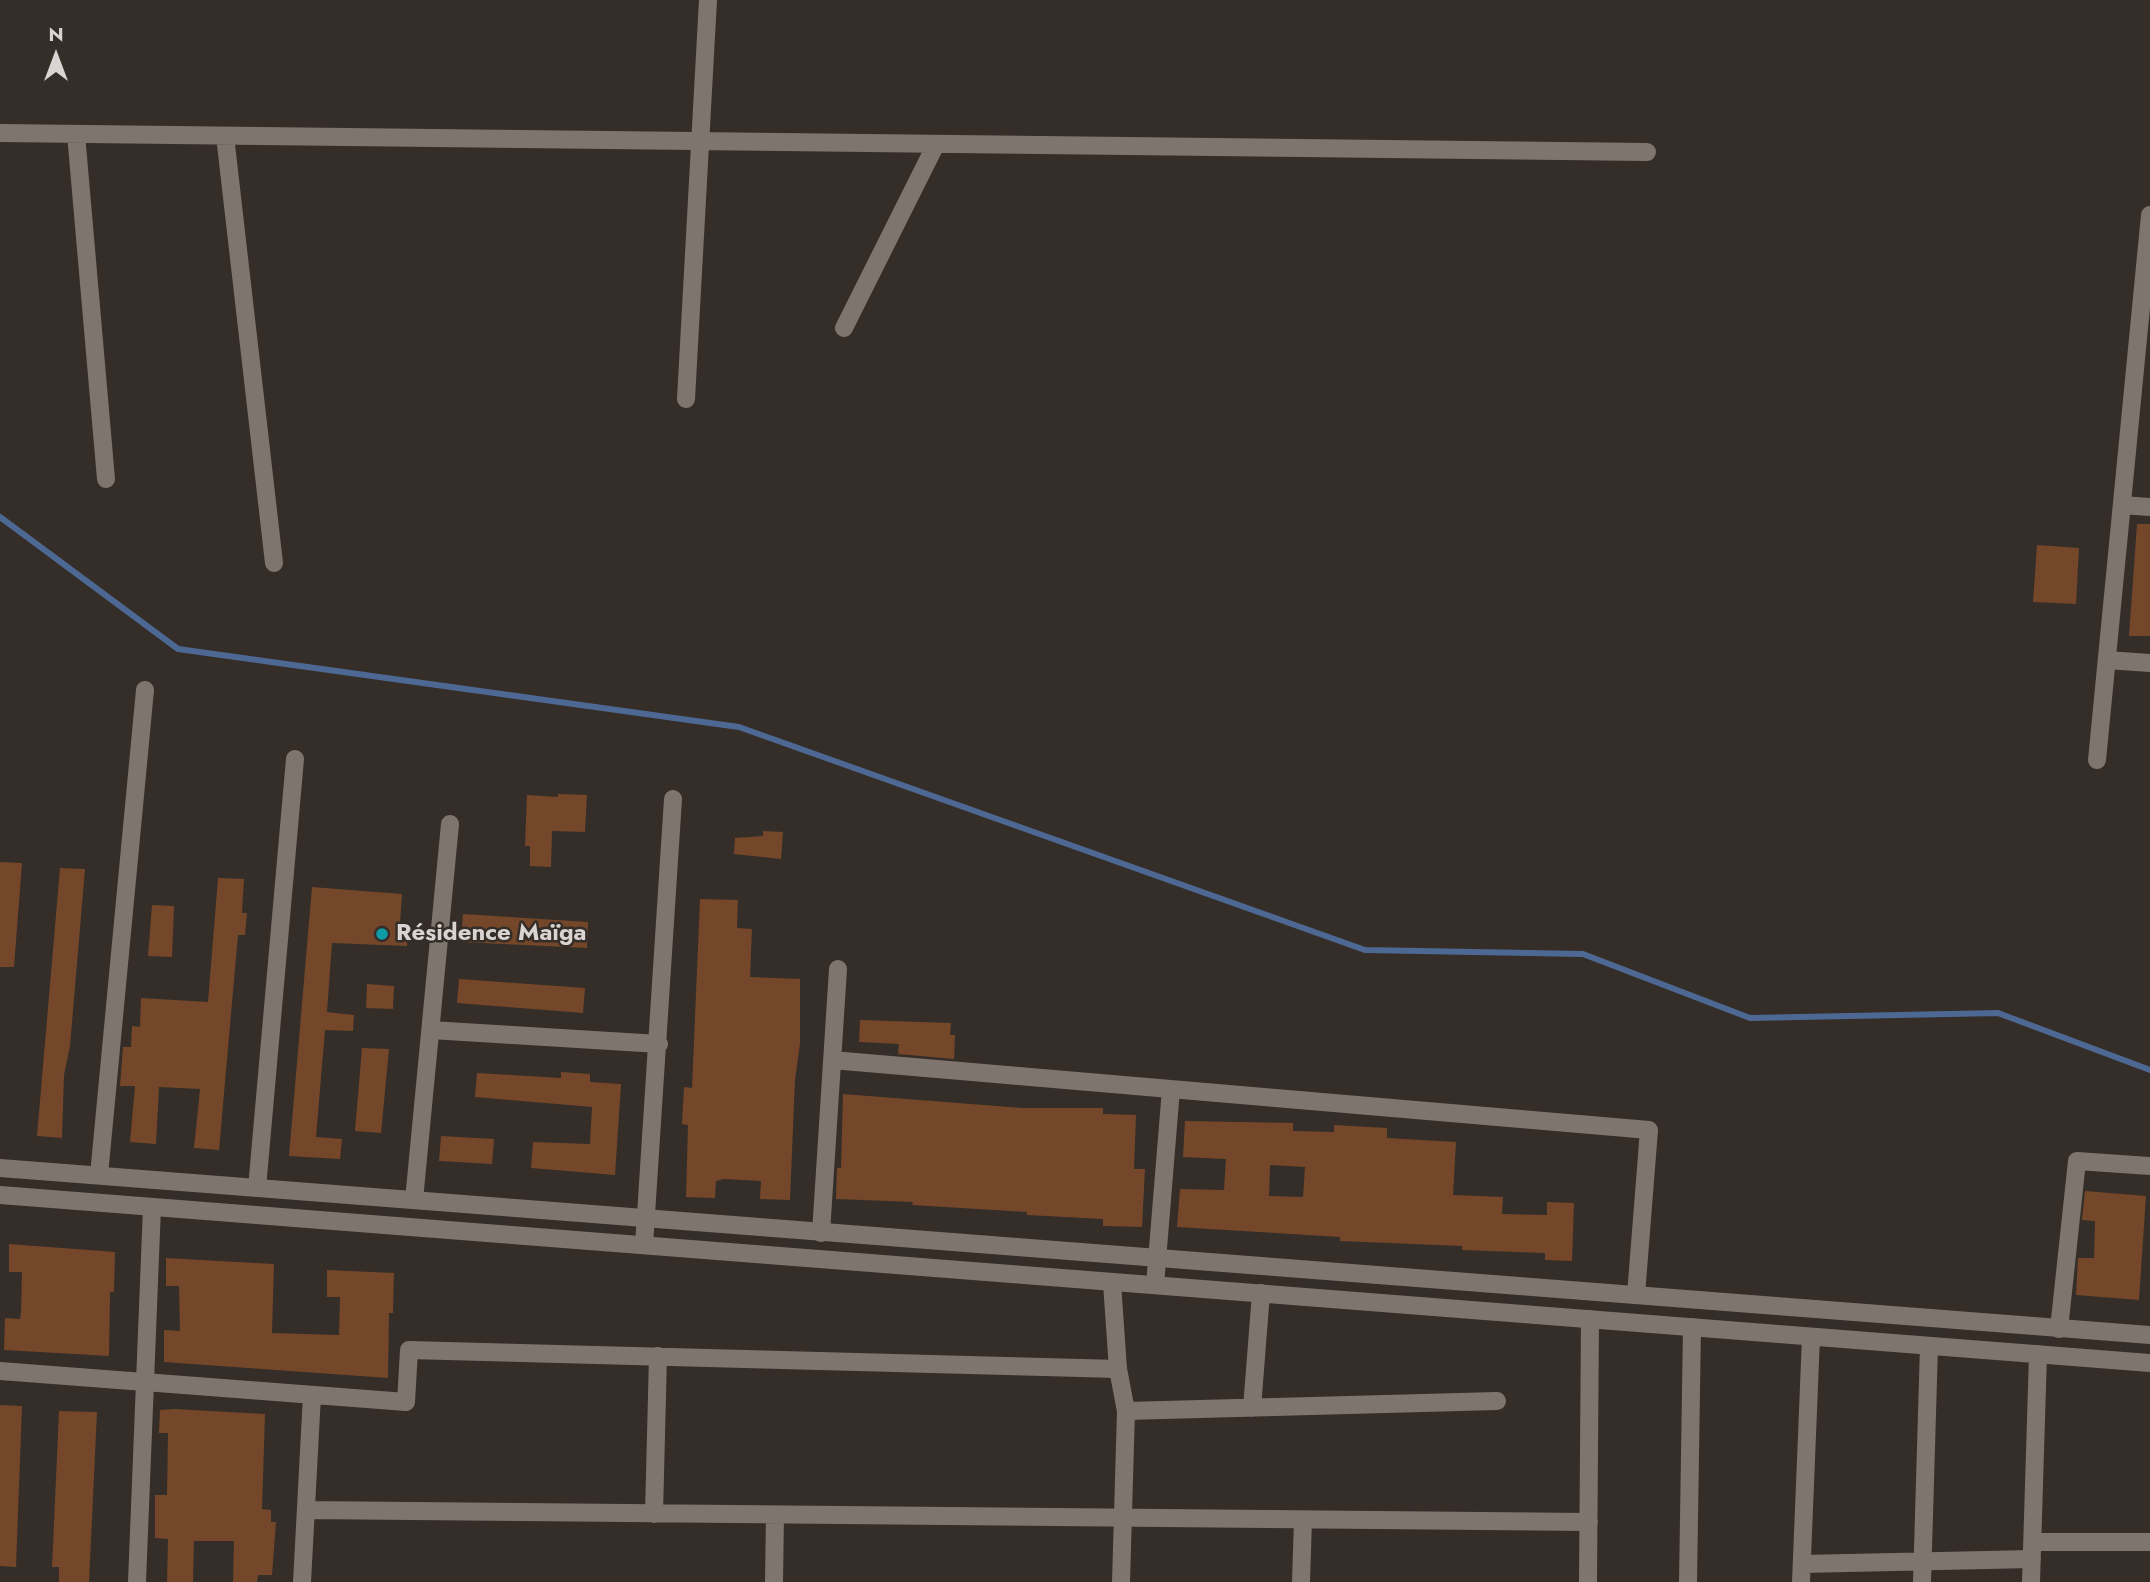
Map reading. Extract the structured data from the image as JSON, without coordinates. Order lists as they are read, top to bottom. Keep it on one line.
{"places":["Résidence Maïga"],"north":"top"}
